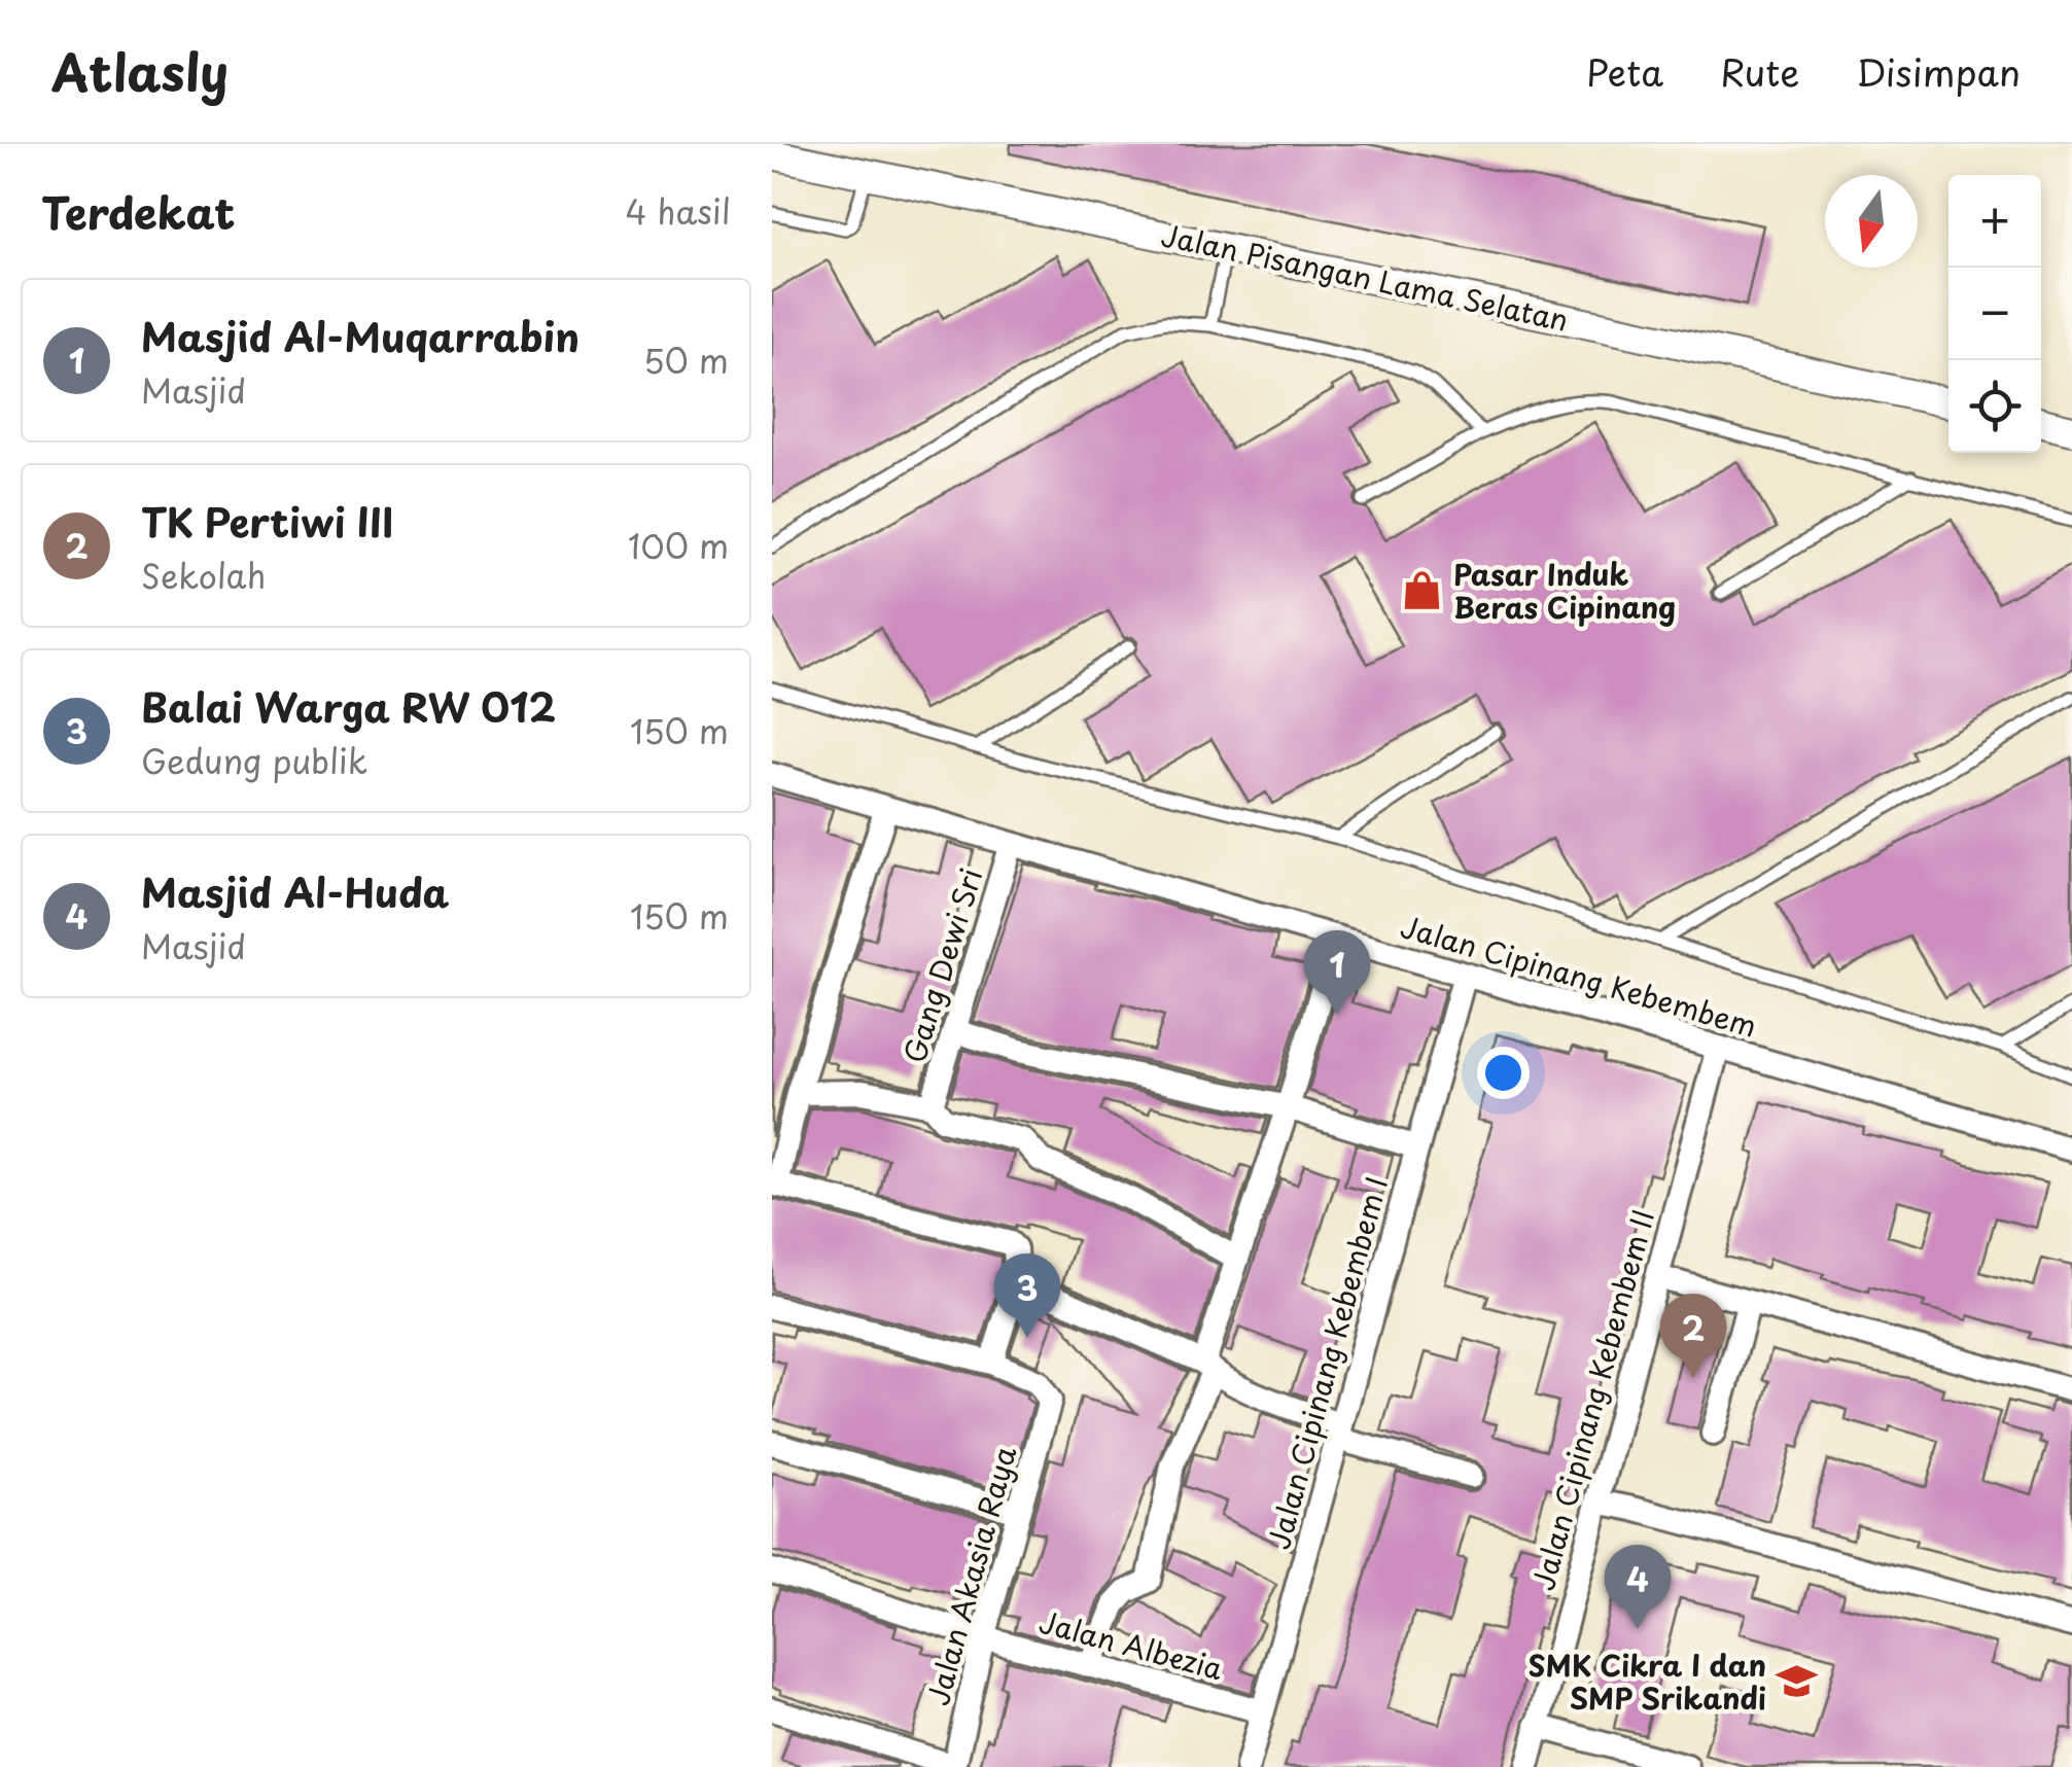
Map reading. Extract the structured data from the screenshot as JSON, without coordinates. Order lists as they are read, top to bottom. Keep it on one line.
{"streets":{"street":["Jalan Pisangan Lama Selatan","Gang Dewi Sri","Jalan Cipinang Kebembem","Jalan Cipinang Kebembem I","Jalan Cipinang Kebembem II","Jalan Akasia Raya","Jalan Albezia"]},"crossings":[["Gang Dewi Sri","Jalan Cipinang Kebembem"],["Jalan Cipinang Kebembem","Jalan Cipinang Kebembem I"],["Jalan Cipinang Kebembem","Jalan Cipinang Kebembem II"],["Jalan Cipinang Kebembem I","Jalan Albezia"],["Jalan Akasia Raya","Jalan Albezia"]],"places":{"shop":["Pasar Induk Beras Cipinang"],"school or university":["SMK Cikra I dan SMP Srikandi"]},"north":"bottom","page":{"header":"Atlasly","nav":["Peta","Rute","Disimpan"],"heading":["Terdekat","4 hasil"],"map_buttons":["+","−"],"list":[{"mark":"1","name":"Masjid Al-Muqarrabin","note":"Masjid","value":"50 m"},{"mark":"2","name":"TK Pertiwi III","note":"Sekolah","value":"100 m"},{"mark":"3","name":"Balai Warga RW 012","note":"Gedung publik","value":"150 m"},{"mark":"4","name":"Masjid Al-Huda","note":"Masjid","value":"150 m"}],"pins":["1","3","2","4"]}}
